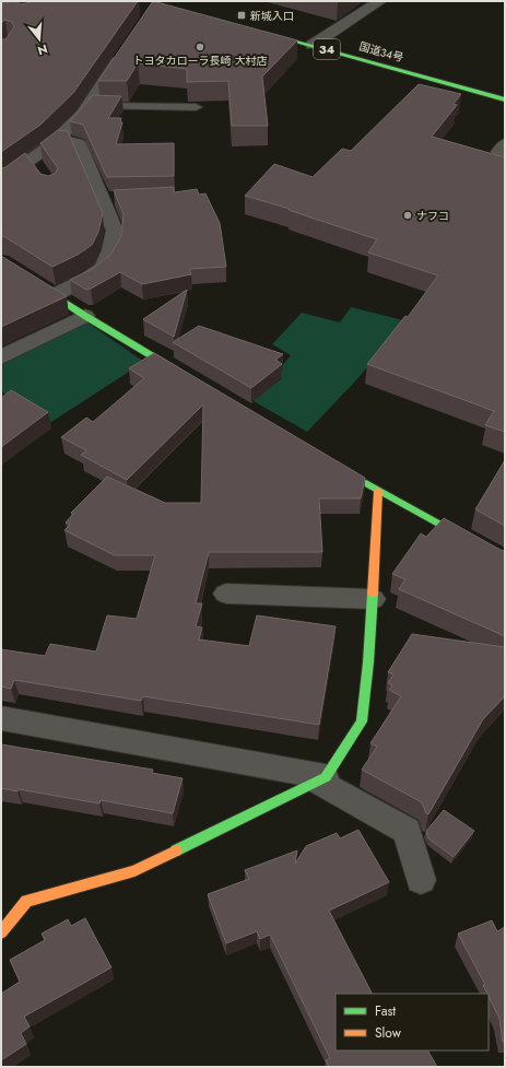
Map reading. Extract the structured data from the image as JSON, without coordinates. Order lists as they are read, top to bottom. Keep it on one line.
{"streets":{"main road":["34","国道34号"]},"places":{"transit":["新城入口"],"other":["トヨタカローラ長崎 大村店","ナフコ"]},"legend":["Fast","Slow"],"north":"bottom"}
